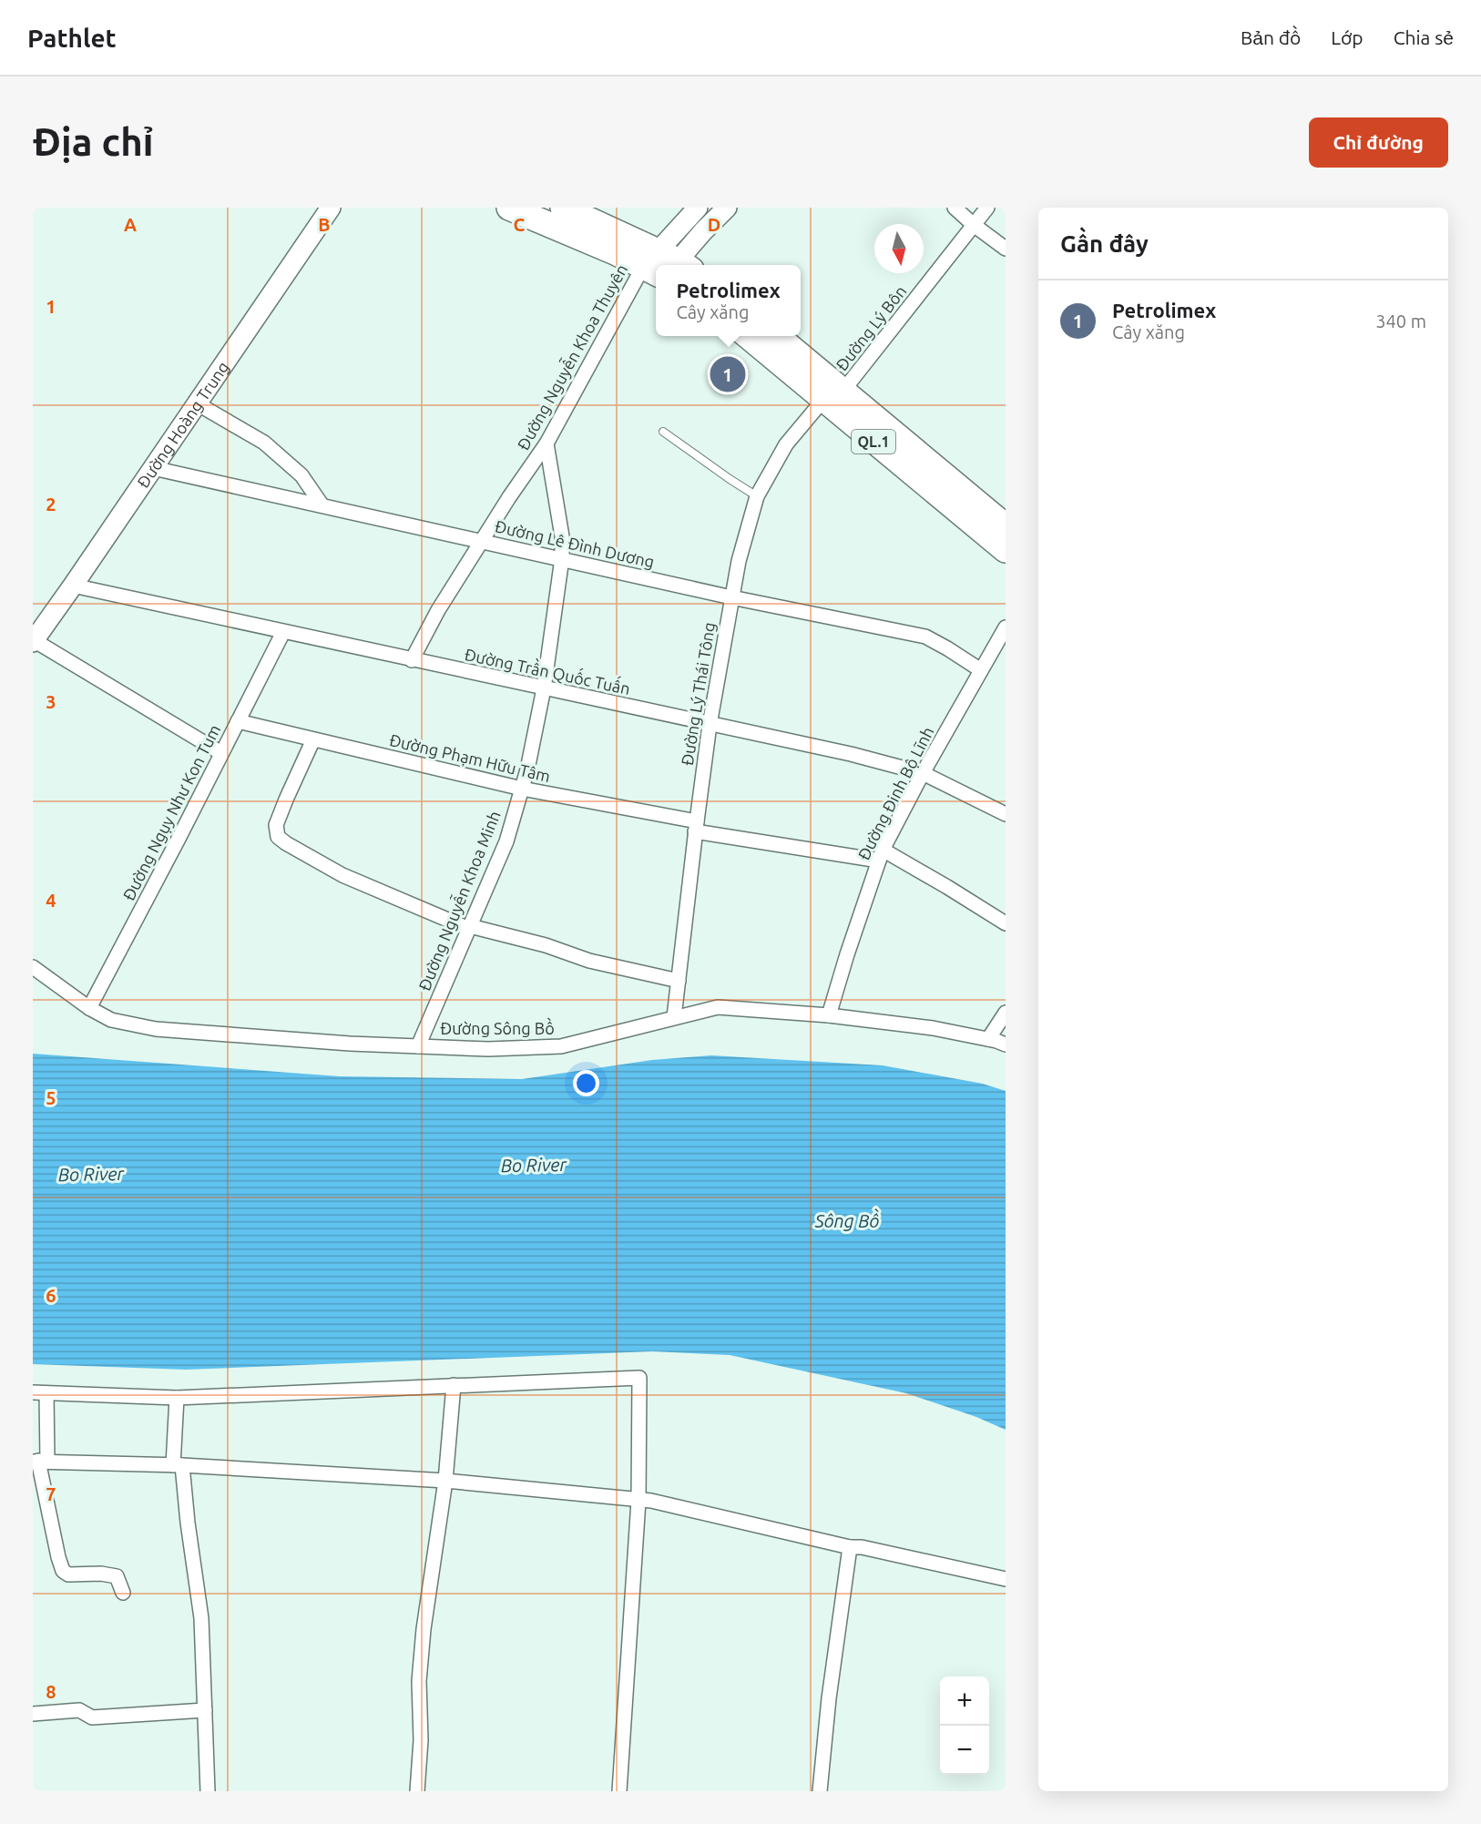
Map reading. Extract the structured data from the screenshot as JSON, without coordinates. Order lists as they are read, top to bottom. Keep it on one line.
{"streets":{"highway":["QL.1"],"main road":["Đường Hoàng Trung"],"street":["Đường Lý Bôn","Đường Nguyễn Khoa Thuyên","Đường Lê Đình Dương","Đường Trần Quốc Tuấn","Đường Lý Thái Tông","Đường Phạm Hữu Tâm","Đường Đinh Bộ Lĩnh","Đường Ngụy Như Kon Tum","Đường Nguyễn Khoa Minh","Đường Sông Bồ"]},"crossings":[["Đường Lý Bôn","QL.1"],["Đường Lý Bôn","Đường Lý Thái Tông"],["Đường Nguyễn Khoa Thuyên","Đường Lê Đình Dương"],["Đường Nguyễn Khoa Thuyên","Đường Trần Quốc Tuấn"],["Đường Nguyễn Khoa Thuyên","Đường Nguyễn Khoa Minh"],["Đường Hoàng Trung","Đường Lê Đình Dương"],["Đường Hoàng Trung","Đường Trần Quốc Tuấn"],["QL.1","Đường Lý Thái Tông"],["Đường Lê Đình Dương","Đường Lý Thái Tông"],["Đường Lê Đình Dương","Đường Đinh Bộ Lĩnh"],["Đường Lê Đình Dương","Đường Nguyễn Khoa Minh"],["Đường Trần Quốc Tuấn","Đường Lý Thái Tông"],["Đường Trần Quốc Tuấn","Đường Đinh Bộ Lĩnh"],["Đường Trần Quốc Tuấn","Đường Ngụy Như Kon Tum"],["Đường Trần Quốc Tuấn","Đường Nguyễn Khoa Minh"],["Đường Lý Thái Tông","Đường Phạm Hữu Tâm"],["Đường Lý Thái Tông","Đường Sông Bồ"],["Đường Phạm Hữu Tâm","Đường Đinh Bộ Lĩnh"],["Đường Phạm Hữu Tâm","Đường Ngụy Như Kon Tum"],["Đường Phạm Hữu Tâm","Đường Nguyễn Khoa Minh"],["Đường Đinh Bộ Lĩnh","Đường Sông Bồ"],["Đường Ngụy Như Kon Tum","Đường Sông Bồ"],["Đường Nguyễn Khoa Minh","Đường Sông Bồ"]],"water":["Bo River","Sông Bồ"],"north":"bottom","page":{"header":"Pathlet","nav":["Bản đồ","Lớp","Chia sẻ"],"buttons":"Chỉ đường","title":"Địa chỉ","heading":"Gần đây","popup":["Petrolimex","Cây xăng"],"list":[{"mark":"1","name":"Petrolimex","note":"Cây xăng","value":"340 m"}],"pins":"1","map_buttons":["+","−"]},"grid":{"columns":["A","B","C","D"],"rows":["1","2","3","4","5","6","7","8"]}}
